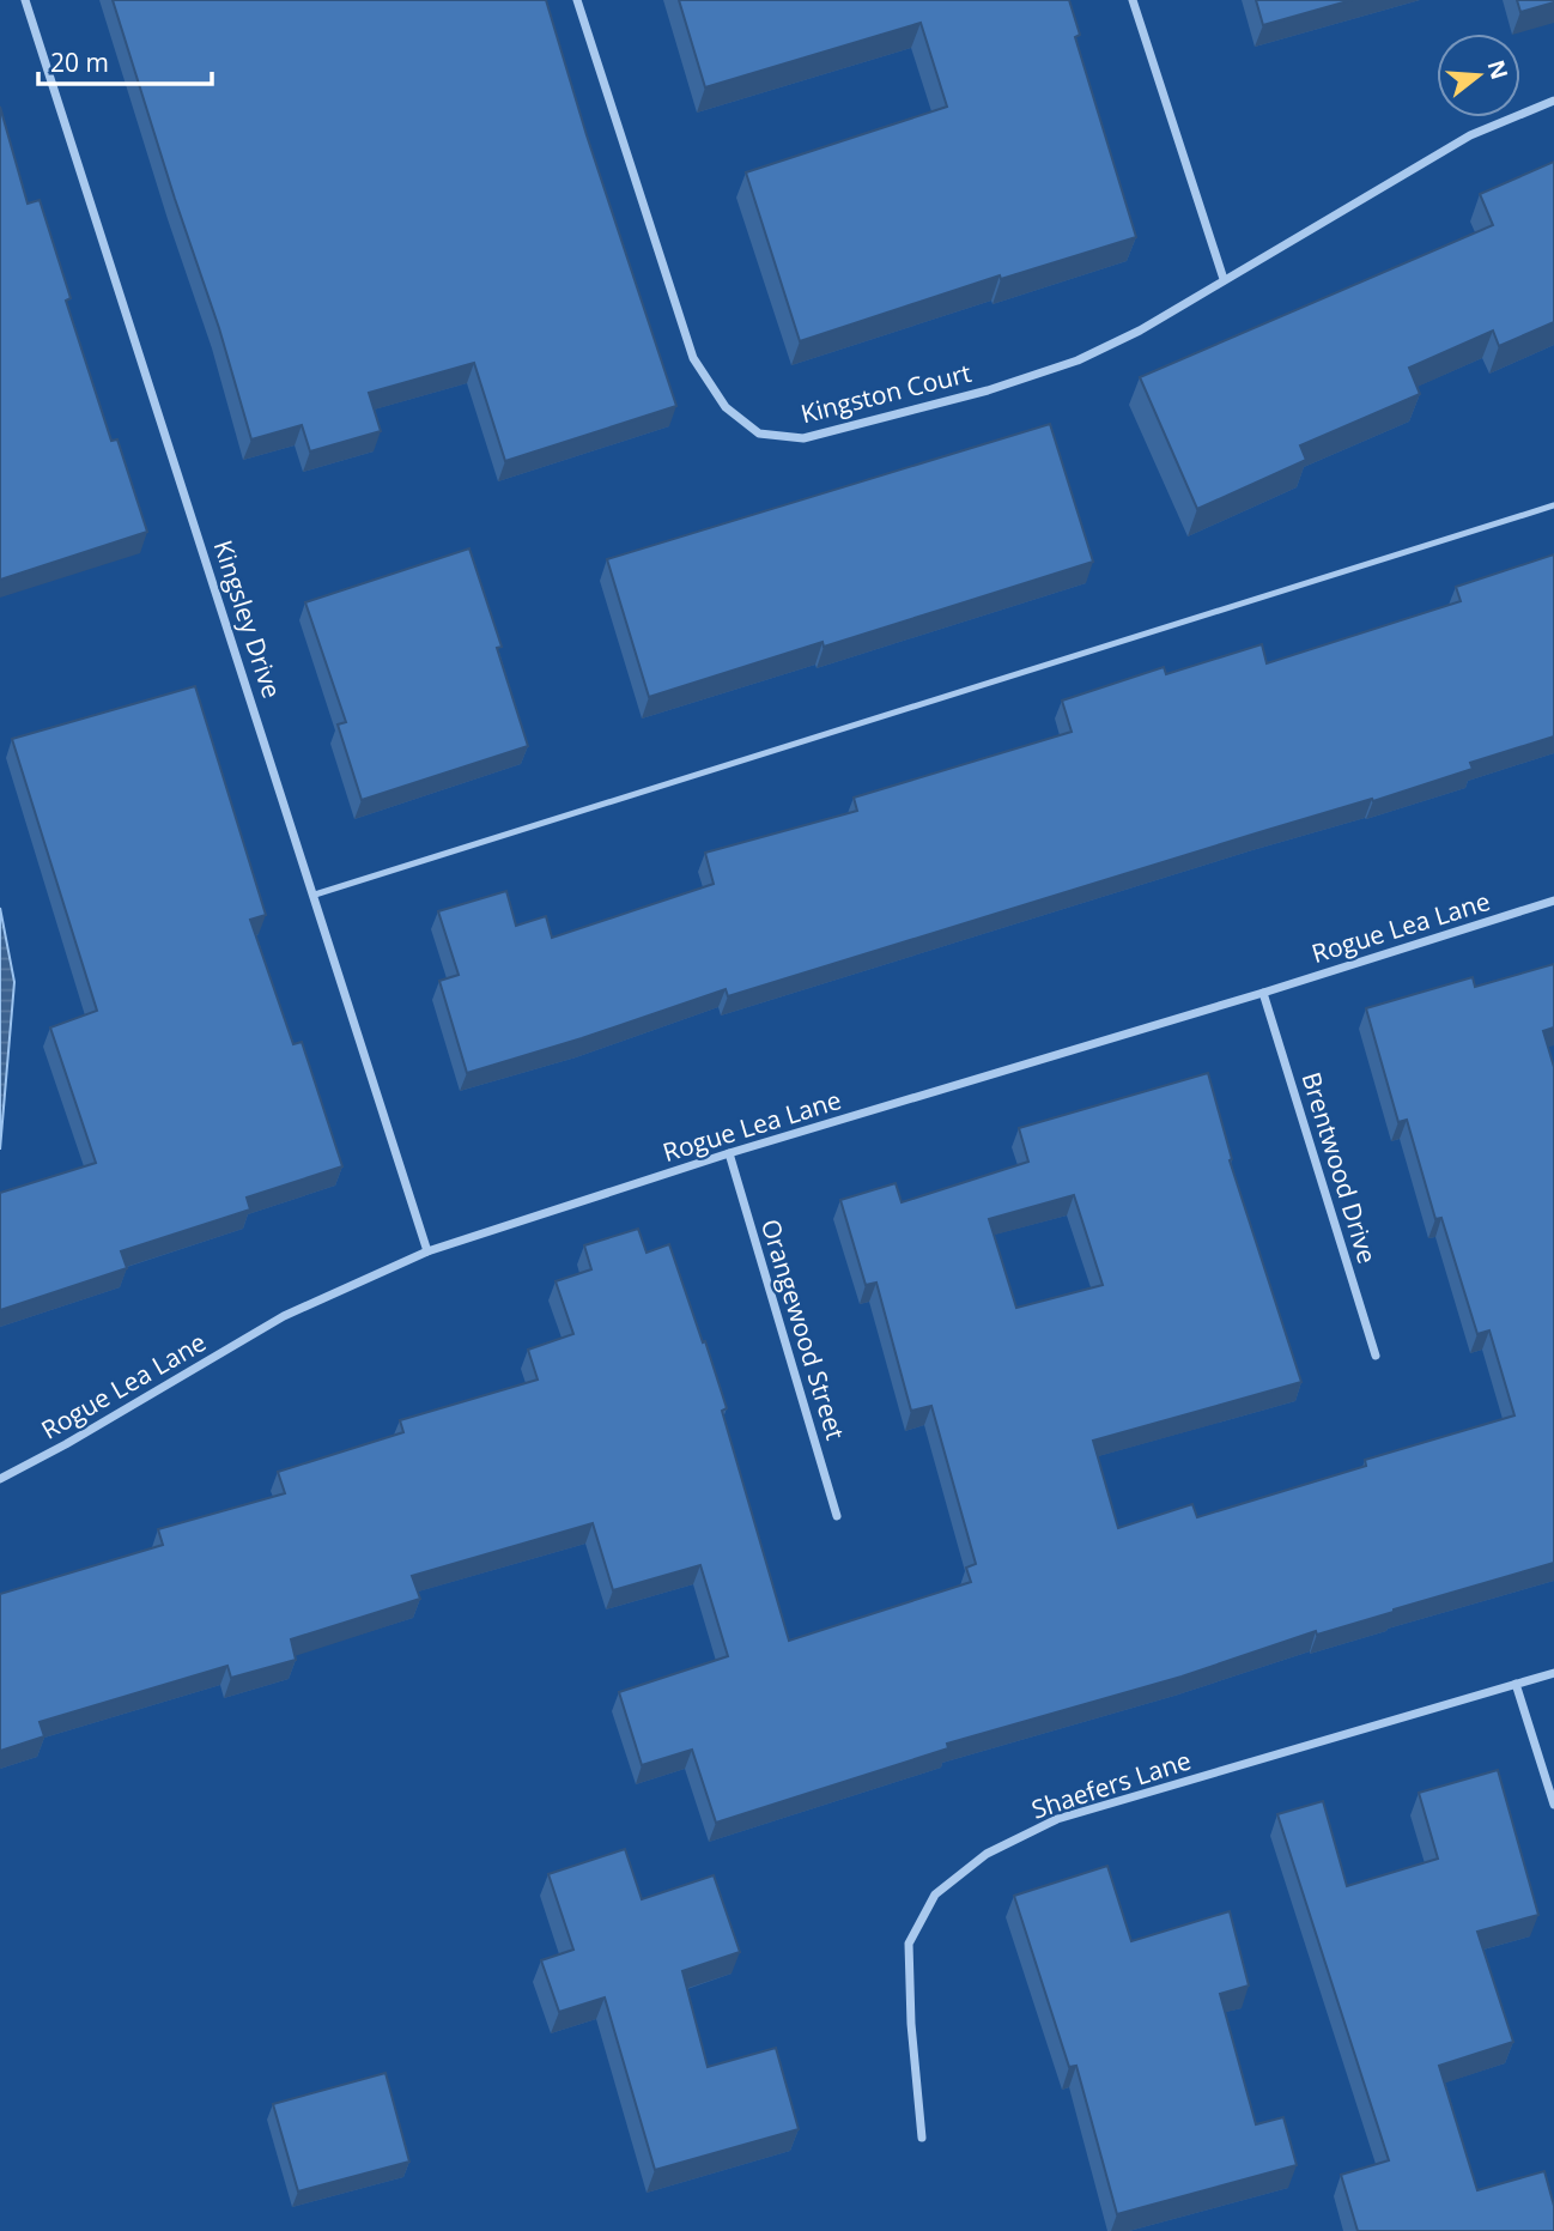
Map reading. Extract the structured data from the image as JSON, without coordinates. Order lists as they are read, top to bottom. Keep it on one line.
{"streets":{"street":["Kingston Court","Kingsley Drive","Rogue Lea Lane","Brentwood Drive","Orangewood Street","Shaefers Lane"]},"crossings":[["Kingsley Drive","Rogue Lea Lane"],["Rogue Lea Lane","Brentwood Drive"],["Rogue Lea Lane","Orangewood Street"]],"scale_bar":"20 m","north":"right"}
